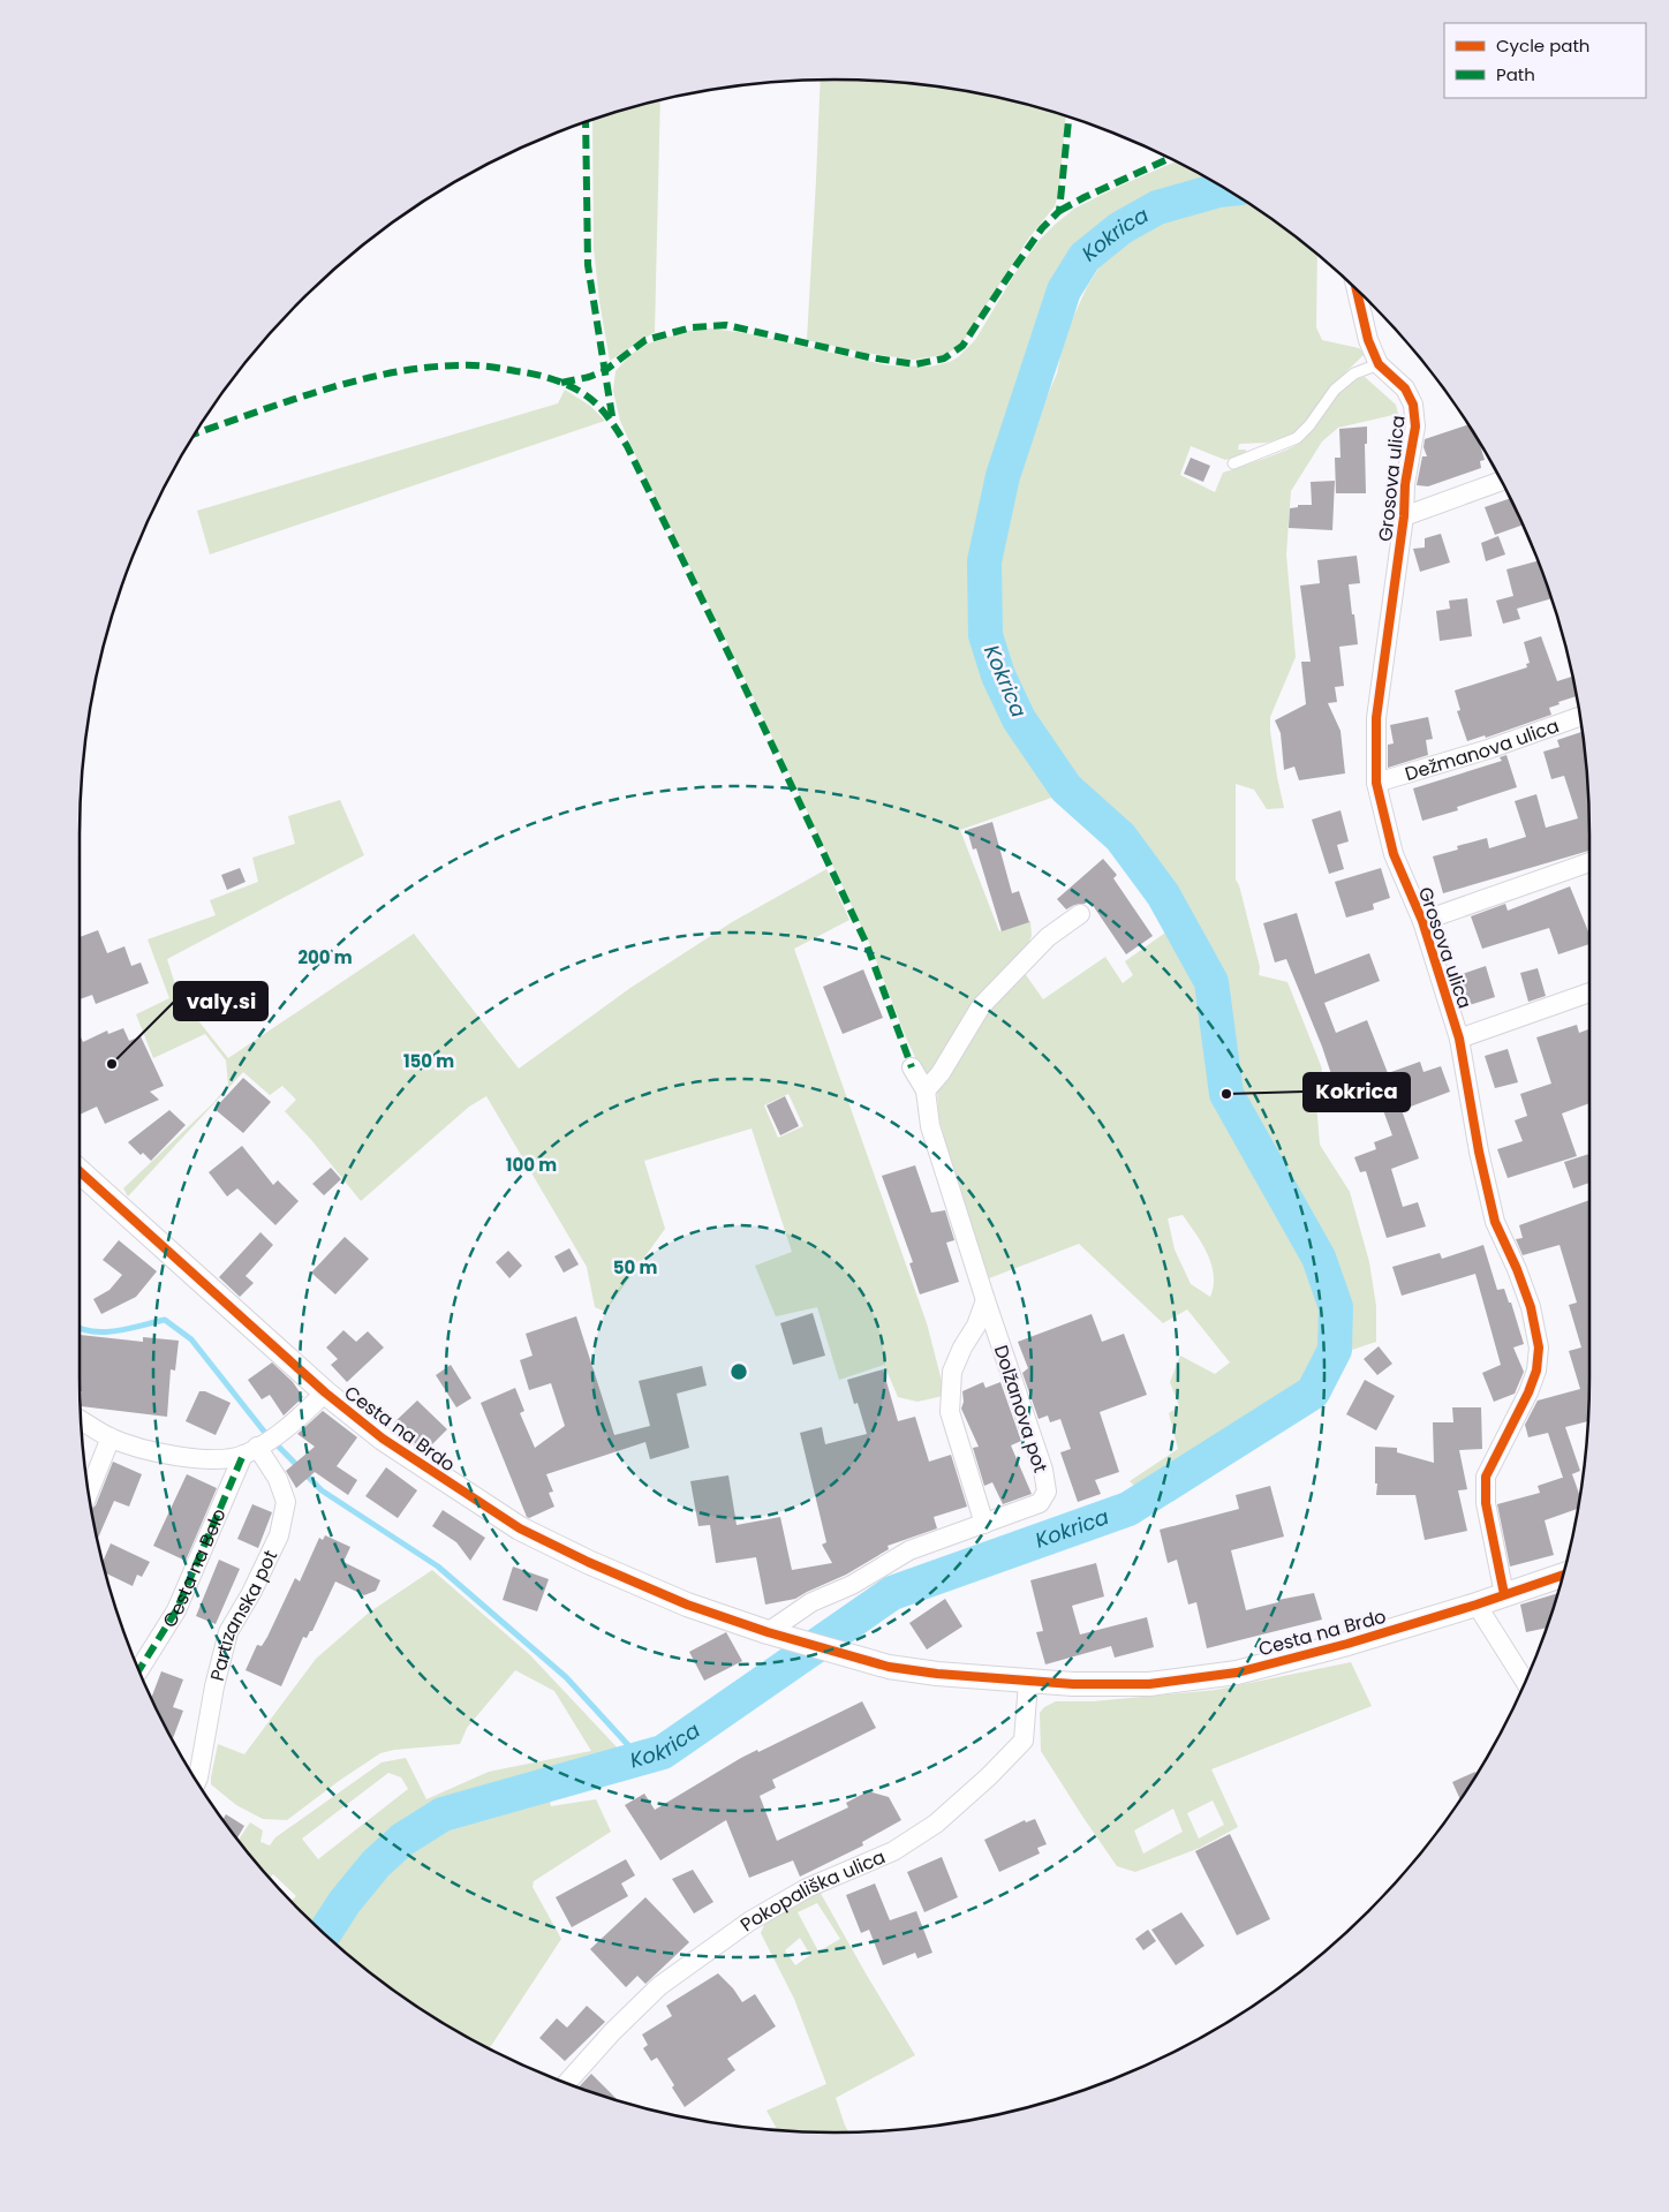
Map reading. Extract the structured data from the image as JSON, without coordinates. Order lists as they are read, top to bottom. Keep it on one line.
{"streets":{"street":["Grosova ulica","Dežmanova ulica","Dolžanova pot","Cesta na Brdo","Cesta na Belo","Partizanska pot","Pokopališka ulica"]},"crossings":[["Grosova ulica","Dežmanova ulica"],["Grosova ulica","Cesta na Brdo"],["Dolžanova pot","Cesta na Brdo"],["Cesta na Brdo","Pokopališka ulica"],["Cesta na Belo","Partizanska pot"]],"water":["Kokrica"],"places":["valy.si","Kokrica"],"legend":["Cycle path","Path"],"rings":["200 m","150 m","100 m","50 m"]}
